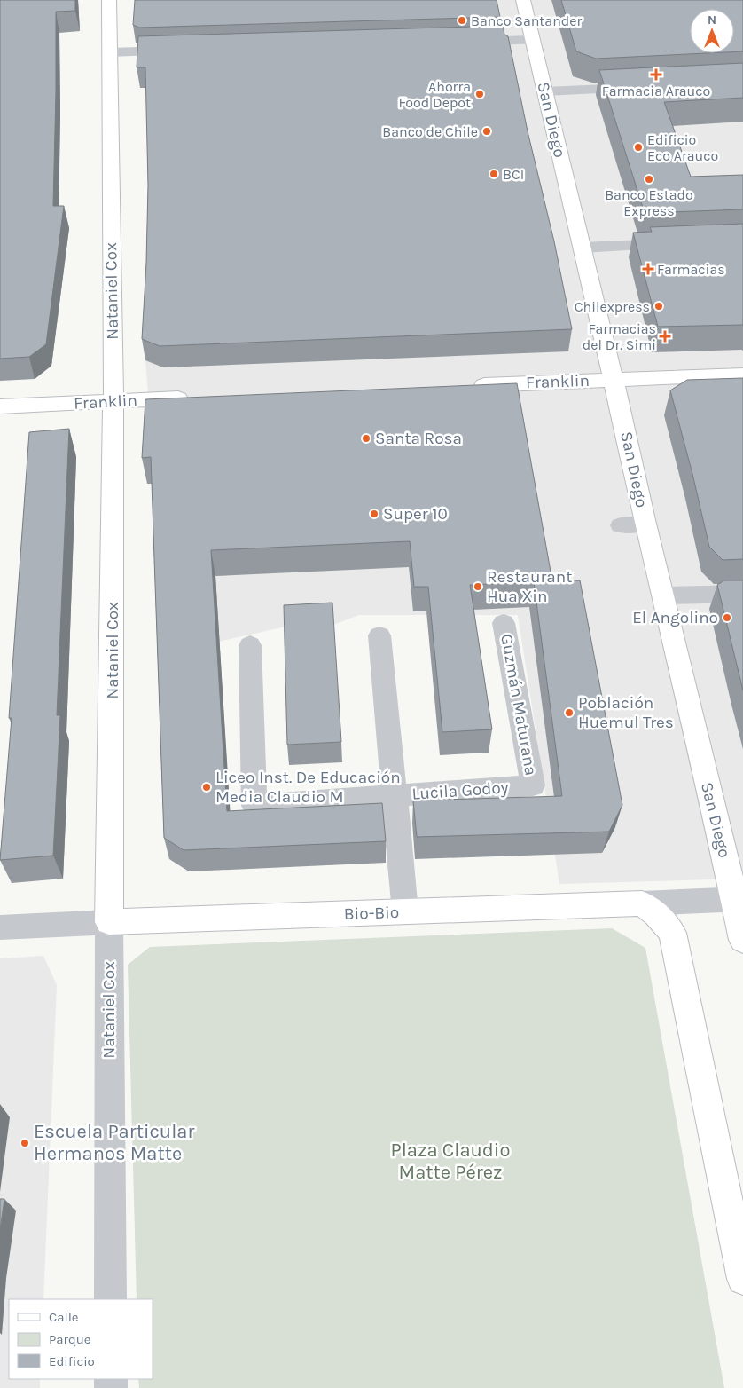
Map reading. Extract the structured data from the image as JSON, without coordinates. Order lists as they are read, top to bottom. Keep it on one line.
{"streets":{"main road":["San Diego","Nataniel Cox","Franklin","Bio-Bio"],"street":["Guzmán Maturana","Lucila Godoy"]},"crossings":[["San Diego","Franklin"],["San Diego","Bio-Bio"],["Nataniel Cox","Franklin"],["Nataniel Cox","Bio-Bio"],["Guzmán Maturana","Lucila Godoy"]],"parks":["Plaza Claudio Matte Pérez"],"places":{"other":["Banco Santander","Ahorra Food Depot","Banco de Chile","Edificio Eco Arauco","BCI","Banco Estado Express","Chilexpress","Santa Rosa","Super 10","Restaurant Hua Xin","El Angolino","Población Huemul Tres","Liceo Inst. De Educación Media Claudio M","Escuela Particular Hermanos Matte"],"health":["Farmacia Arauco","Farmacias","Farmacias del Dr. Simi"]},"legend":["Calle","Parque","Edificio"],"north":"top"}
